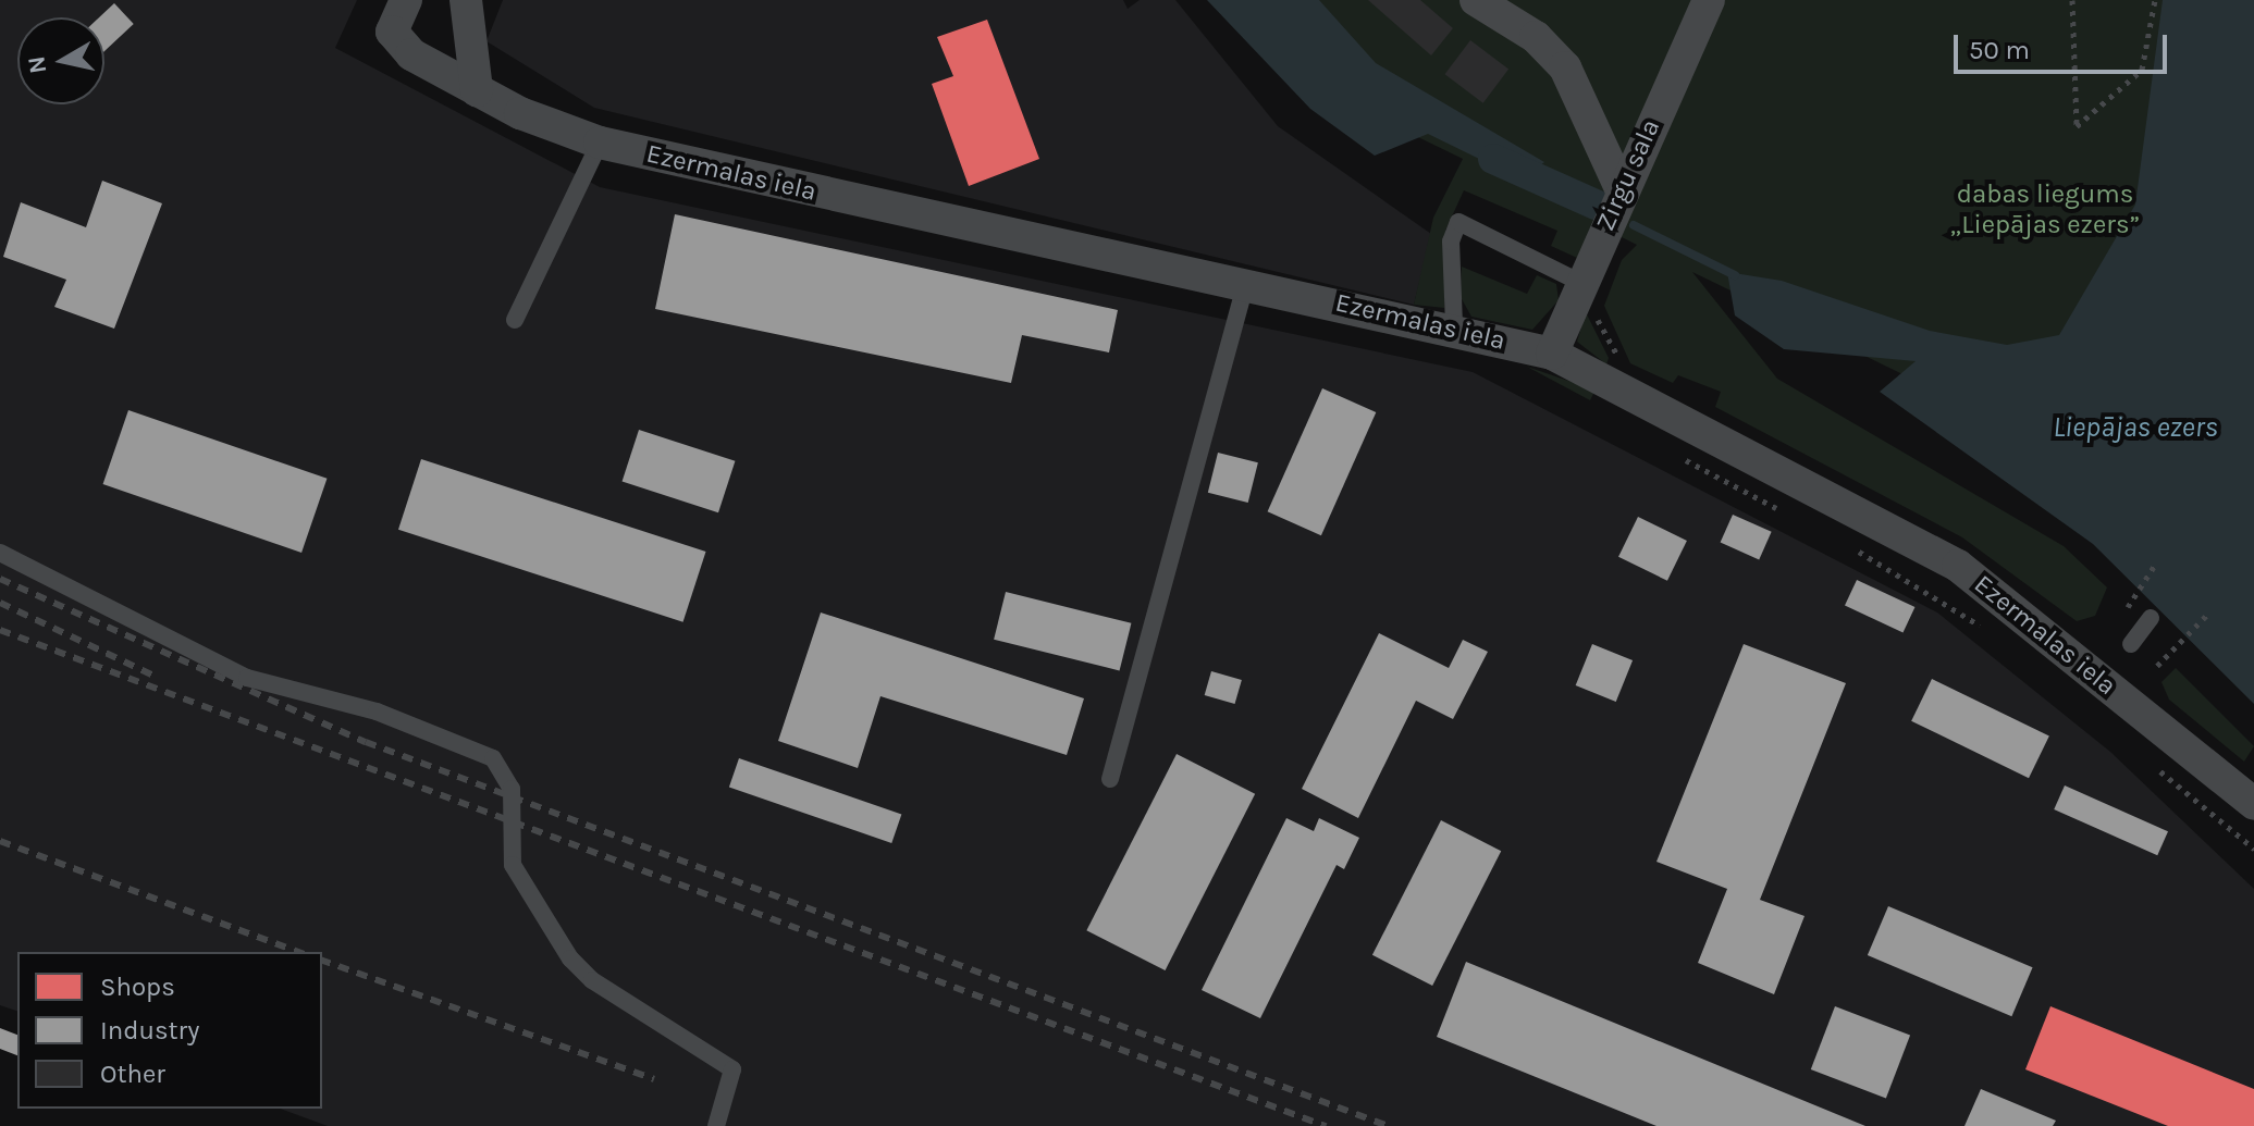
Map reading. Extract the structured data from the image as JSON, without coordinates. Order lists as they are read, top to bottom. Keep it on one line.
{"streets":{"street":["Ezermalas iela","Zirgu sala"]},"crossings":[["Ezermalas iela","Zirgu sala"]],"water":["Liepājas ezers"],"parks":["dabas liegums „Liepājas ezers”"],"legend":["Shops","Industry","Other"],"scale_bar":"50 m","north":"left"}
